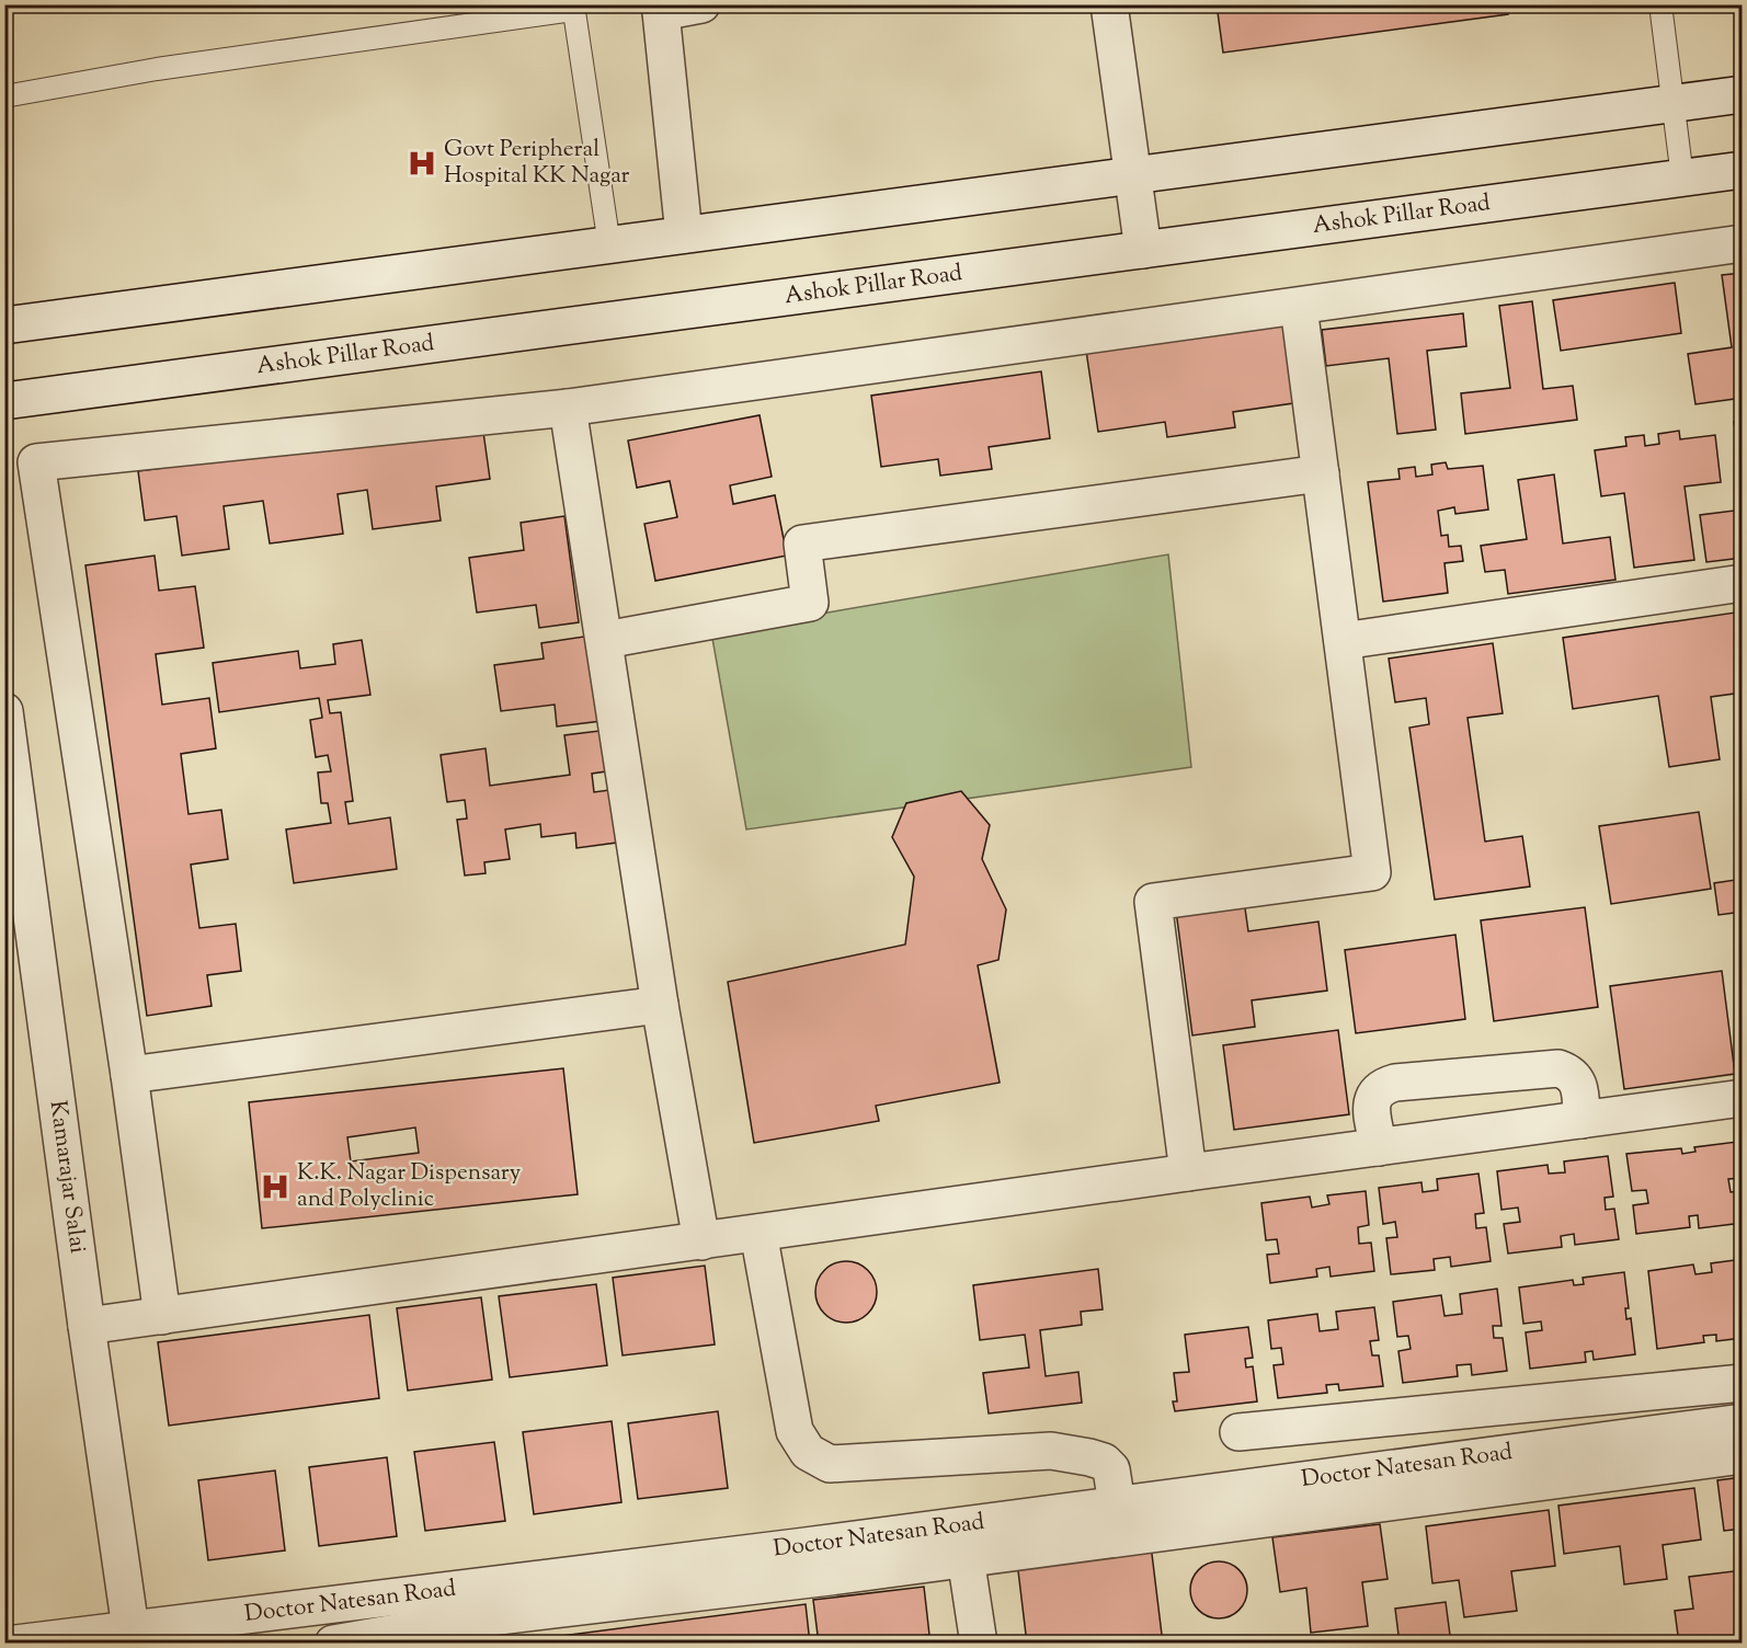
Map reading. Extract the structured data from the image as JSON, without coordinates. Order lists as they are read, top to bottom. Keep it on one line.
{"streets":{"street":["Ashok Pillar Road","Kamarajar Salai","Doctor Natesan Road"]},"crossings":[["Kamarajar Salai","Doctor Natesan Road"]],"places":{"hospital":["Govt Peripheral Hospital KK Nagar","K.K. Nagar Dispensary and Polyclinic"]}}
